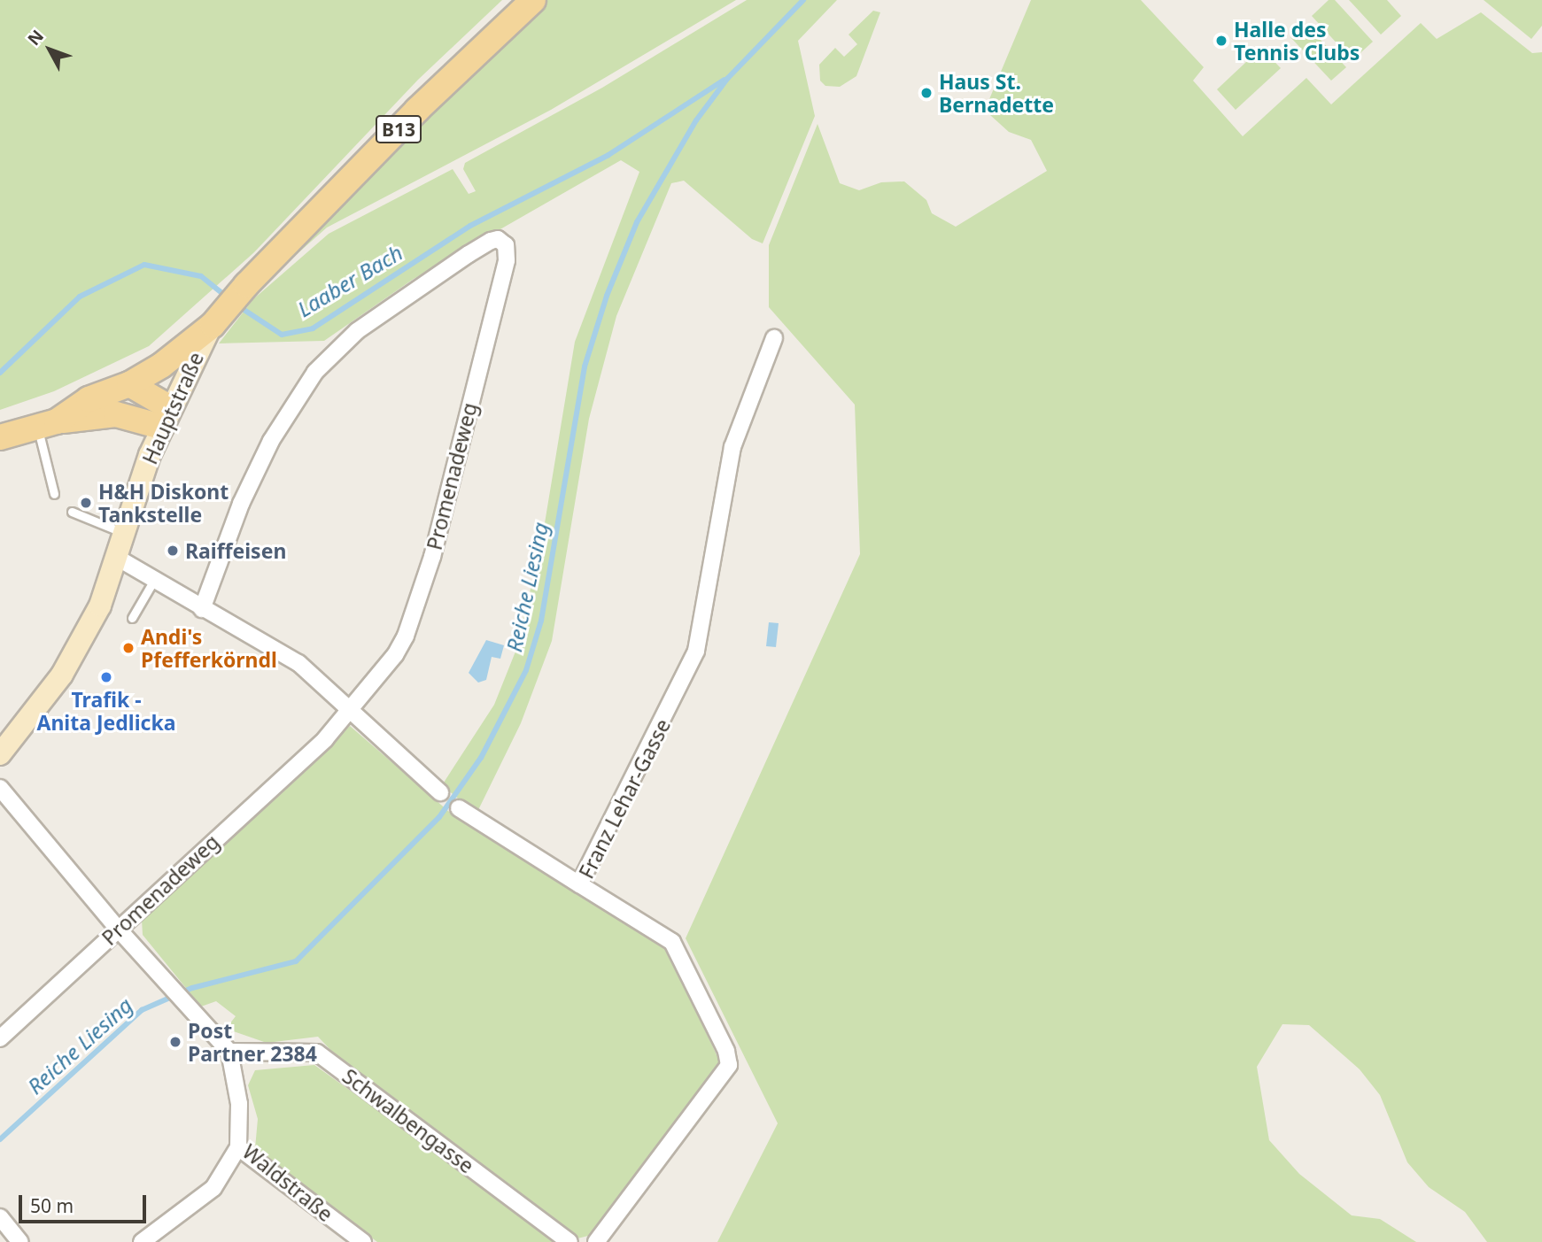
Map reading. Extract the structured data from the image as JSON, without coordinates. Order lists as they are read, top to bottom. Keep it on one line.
{"streets":{"main road":["B13","Hauptstraße"],"street":["Promenadeweg","Franz Lehar-Gasse","Schwalbengasse","Waldstraße"]},"crossings":[["B13","Hauptstraße"],["Schwalbengasse","Waldstraße"]],"water":["Laaber Bach","Reiche Liesing"],"places":["Halle des Tennis Clubs","Haus St. Bernadette","H&H Diskont Tankstelle","Raiffeisen","Andi's Pfefferkörndl","Trafik - Anita Jedlicka","Post Partner 2384"],"scale_bar":"50 m","north":"top left"}
